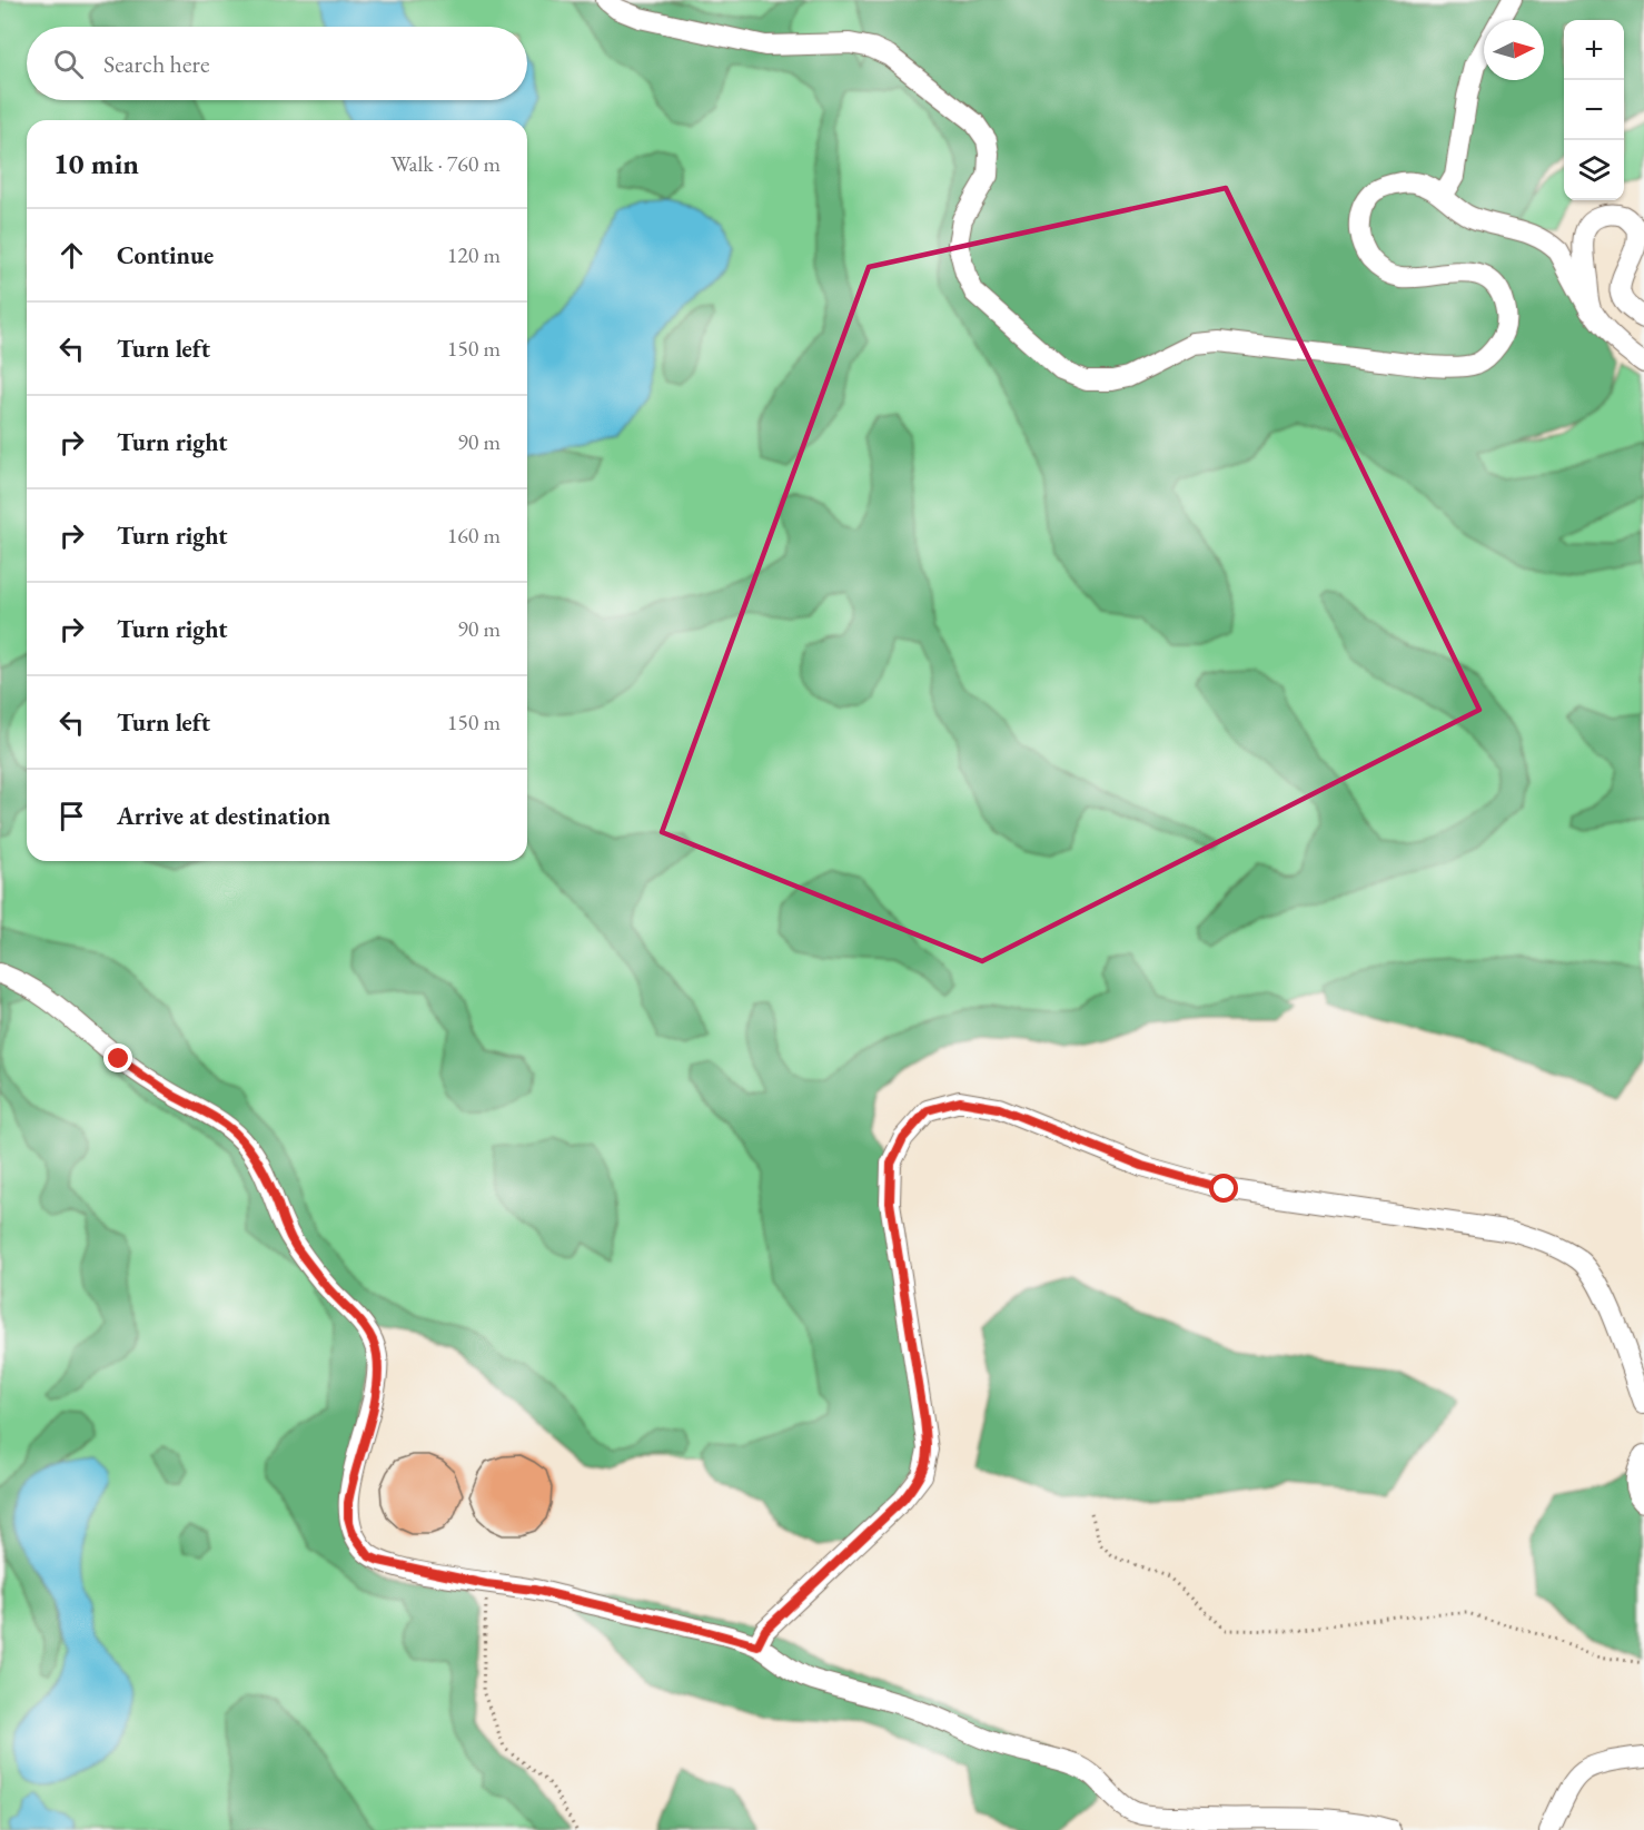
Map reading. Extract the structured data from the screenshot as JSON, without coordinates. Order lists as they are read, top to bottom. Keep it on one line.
{"north":"right","page":{"map_buttons":["+","−"],"search":"Search here","heading":["10 min","Walk · 760 m"],"list":[["Continue","120 m"],["Turn left","150 m"],["Turn right","90 m"],["Turn right","160 m"],["Turn right","90 m"],["Turn left","150 m"],"Arrive at destination"]}}
